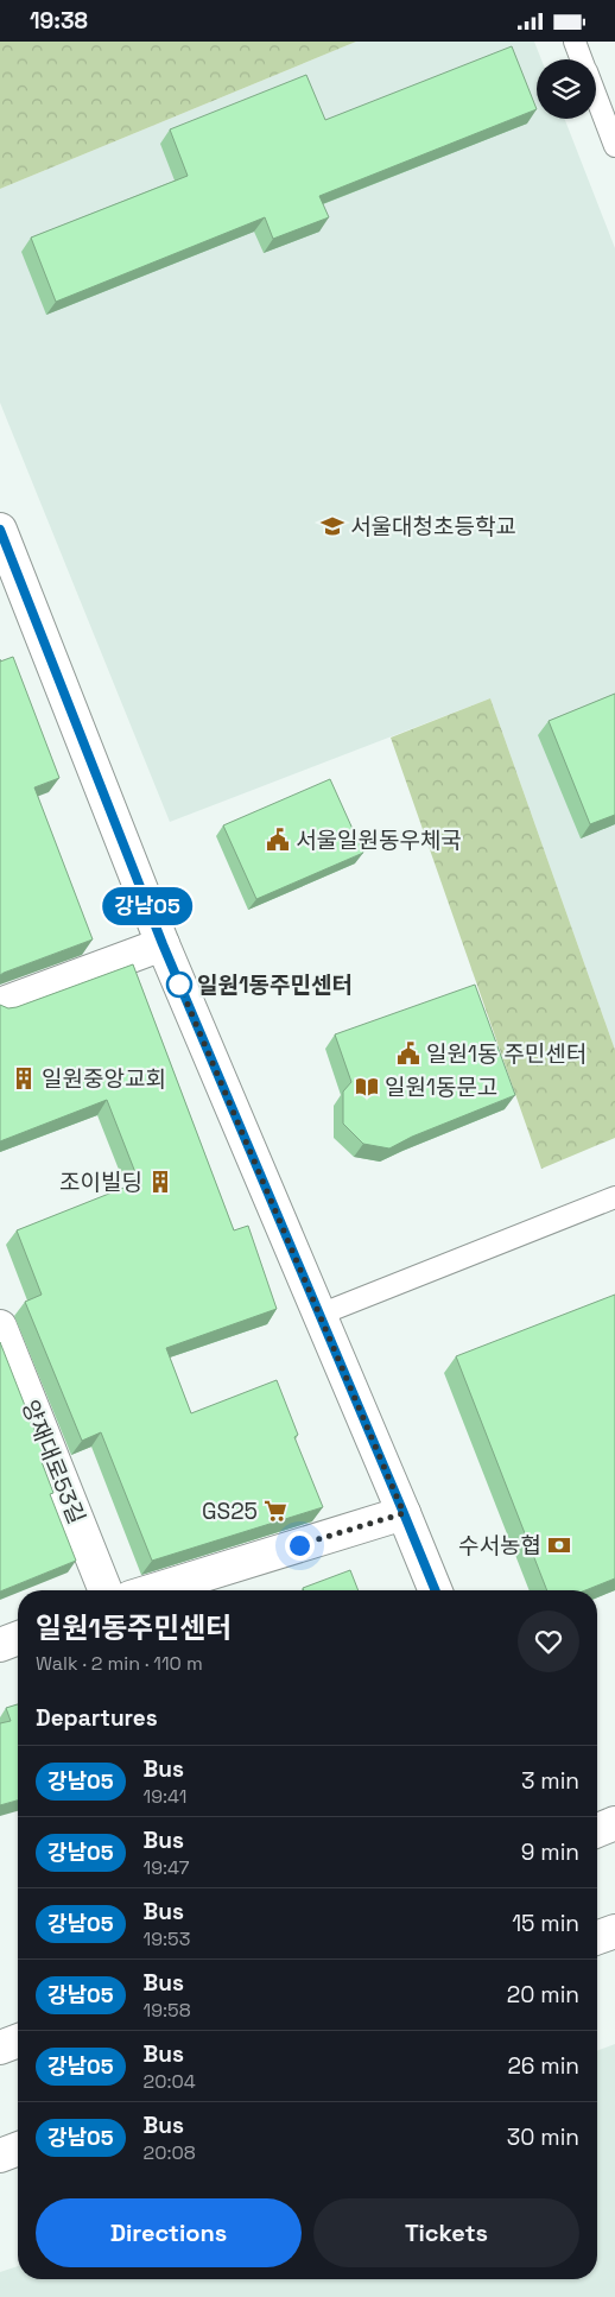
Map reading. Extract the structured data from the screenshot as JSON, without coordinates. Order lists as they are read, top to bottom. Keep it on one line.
{"streets":{"street":["양재대로53길"]},"places":{"school or university":["서울대청초등학교"],"public building":["서울일원동우체국","일원1동 주민센터"],"other":["일원1동주민센터"],"building":["일원중앙교회","조이빌딩"],"library":["일원1동문고"],"supermarket":["GS25"],"bank":["수서농협"]},"lines":["bus line 강남05"],"page":{"status":"19:38","on_map":"강남05","heading":[["일원1동주민센터","Walk · 2 min · 110 m"],"Departures"],"list":[{"mark":"강남05","name":"Bus","note":"19:41","value":"3 min"},{"mark":"강남05","name":"Bus","note":"19:47","value":"9 min"},{"mark":"강남05","name":"Bus","note":"19:53","value":"15 min"},{"mark":"강남05","name":"Bus","note":"19:58","value":"20 min"},{"mark":"강남05","name":"Bus","note":"20:04","value":"26 min"},{"mark":"강남05","name":"Bus","note":"20:08","value":"30 min"}],"buttons":["Directions","Tickets"]}}
